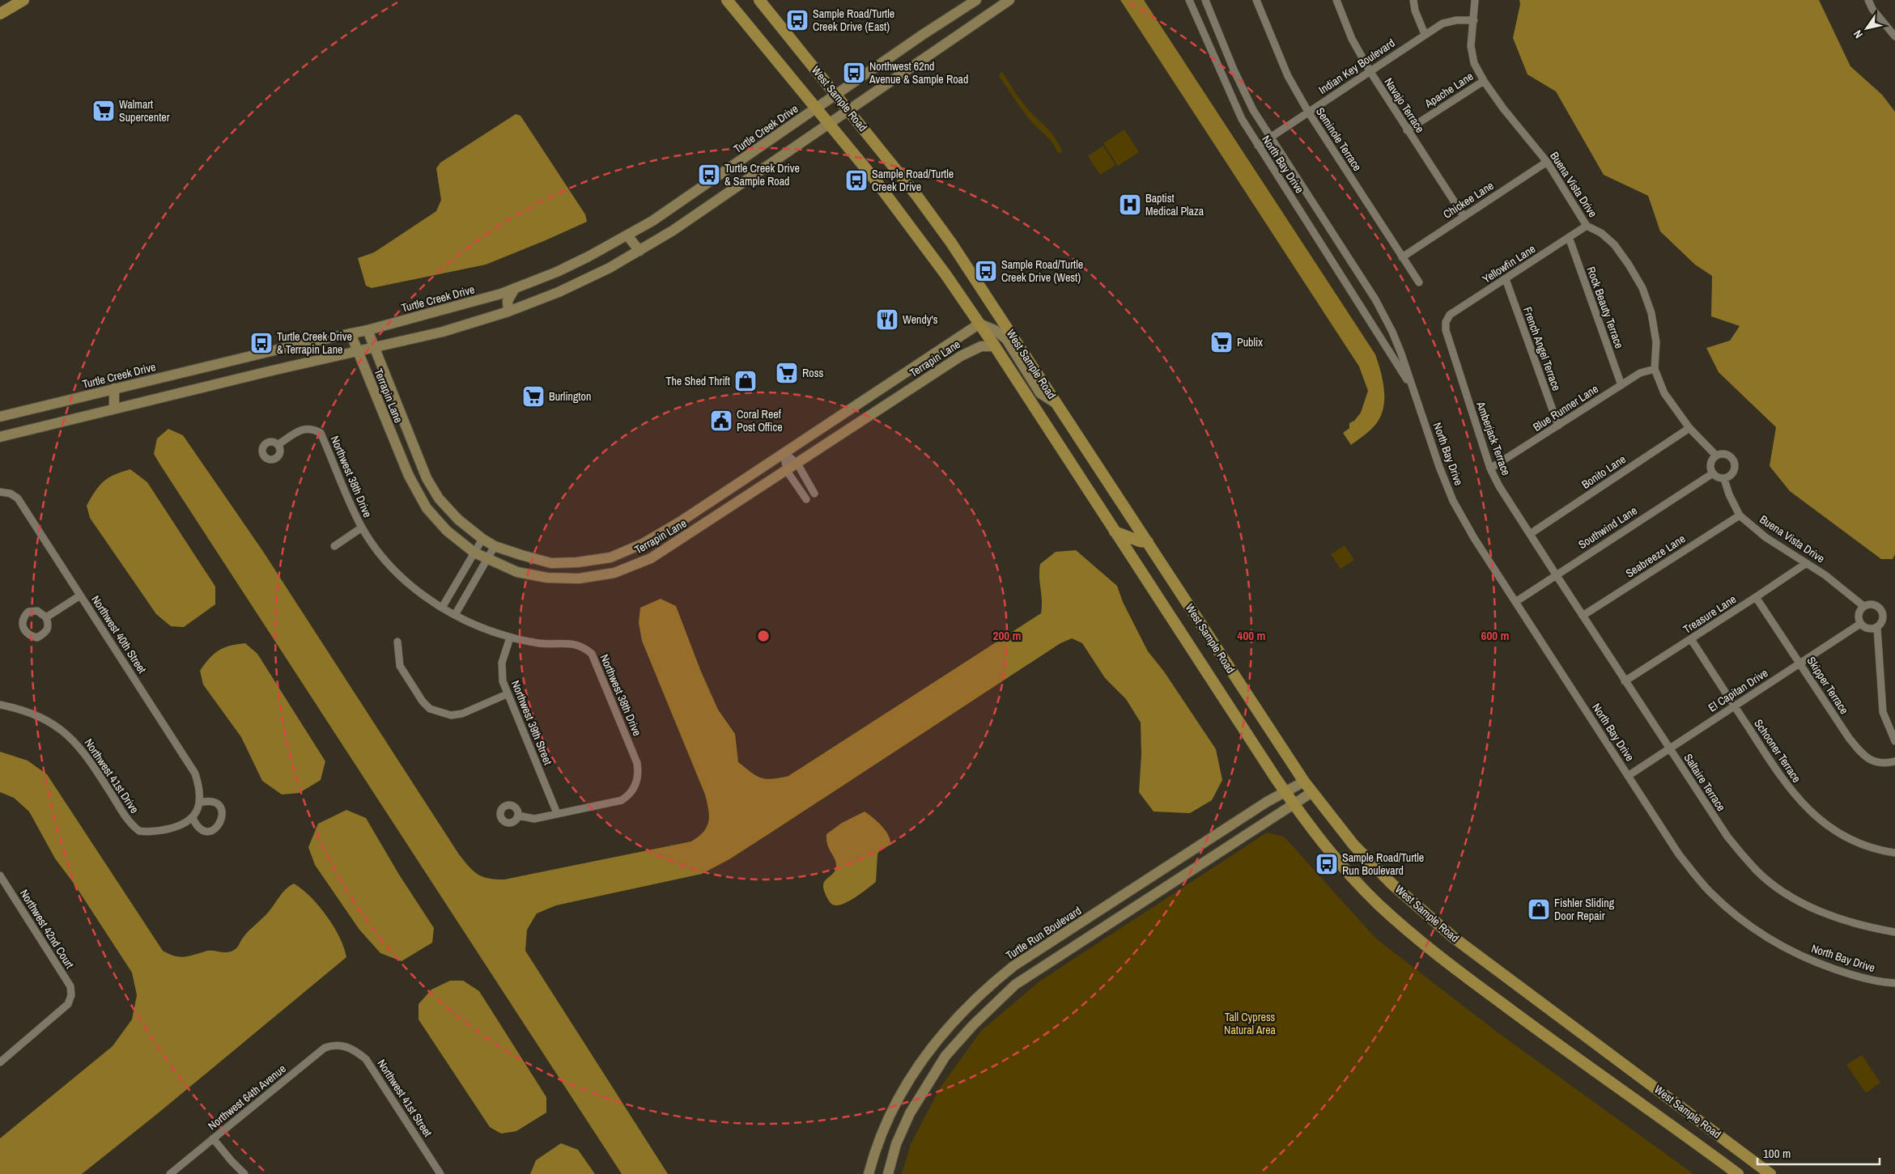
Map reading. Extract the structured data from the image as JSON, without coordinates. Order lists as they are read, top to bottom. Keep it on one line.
{"streets":{"main road":["West Sample Road"],"street":["Indian Key Boulevard","Apache Lane","Navajo Terrace","Turtle Creek Drive","Seminole Terrace","North Bay Drive","Buena Vista Drive","Chickee Lane","Yellowfin Lane","Rock Beauty Terrace","French Angel Terrace","Terrapin Lane","Blue Runner Lane","Amberjack Terrace","Bonito Lane","Northwest 38th Drive","Southwind Lane","Seabreeze Lane","Treasure Lane","Northwest 40th Street","Skipper Terrace","El Capitan Drive","Northwest 39th Street","Schooner Terrace","Northwest 41st Drive","Saltaire Terrace","Northwest 42nd Court","Turtle Run Boulevard","Northwest 64th Avenue","Northwest 41st Street"]},"crossings":[["Indian Key Boulevard","Navajo Terrace"],["Indian Key Boulevard","Seminole Terrace"],["Indian Key Boulevard","North Bay Drive"],["Indian Key Boulevard","Buena Vista Drive"],["Apache Lane","Navajo Terrace"],["Apache Lane","Buena Vista Drive"],["West Sample Road","Turtle Creek Drive"],["West Sample Road","Terrapin Lane"],["West Sample Road","Turtle Run Boulevard"],["Navajo Terrace","Chickee Lane"],["Turtle Creek Drive","Terrapin Lane"],["Seminole Terrace","Chickee Lane"],["North Bay Drive","Southwind Lane"],["North Bay Drive","El Capitan Drive"],["Buena Vista Drive","Chickee Lane"],["Buena Vista Drive","Yellowfin Lane"],["Buena Vista Drive","Blue Runner Lane"],["Buena Vista Drive","Bonito Lane"],["Buena Vista Drive","Southwind Lane"],["Buena Vista Drive","Seabreeze Lane"],["Buena Vista Drive","Treasure Lane"],["Buena Vista Drive","El Capitan Drive"],["Yellowfin Lane","Rock Beauty Terrace"],["Yellowfin Lane","French Angel Terrace"],["Yellowfin Lane","Amberjack Terrace"],["Rock Beauty Terrace","Blue Runner Lane"],["French Angel Terrace","Blue Runner Lane"],["Blue Runner Lane","Amberjack Terrace"],["Amberjack Terrace","Bonito Lane"],["Amberjack Terrace","Southwind Lane"],["Amberjack Terrace","Saltaire Terrace"],["Northwest 38th Drive","Northwest 39th Street"],["Southwind Lane","Saltaire Terrace"],["Seabreeze Lane","Saltaire Terrace"],["Treasure Lane","Skipper Terrace"],["Treasure Lane","Schooner Terrace"],["Treasure Lane","Saltaire Terrace"],["Northwest 40th Street","Northwest 41st Drive"],["Skipper Terrace","El Capitan Drive"],["El Capitan Drive","Schooner Terrace"],["El Capitan Drive","Saltaire Terrace"],["Northwest 64th Avenue","Northwest 41st Street"]],"parks":["Tall Cypress Natural Area"],"places":{"bus stop":["Sample Road/Turtle Creek Drive (East)","Northwest 62nd Avenue & Sample Road","Turtle Creek Drive & Sample Road","Sample Road/Turtle Creek Drive","Sample Road/Turtle Creek Drive (West)","Turtle Creek Drive & Terrapin Lane","Sample Road/Turtle Run Boulevard"],"supermarket":["Walmart Supercenter","Publix","Ross","Burlington"],"hospital":["Baptist Medical Plaza"],"restaurant":["Wendy's"],"shop":["The Shed Thrift","Fishler Sliding Door Repair"],"public building":["Coral Reef Post Office"]},"scale_bar":"100 m","north":"bottom left","rings":["200 m","400 m","600 m"]}
